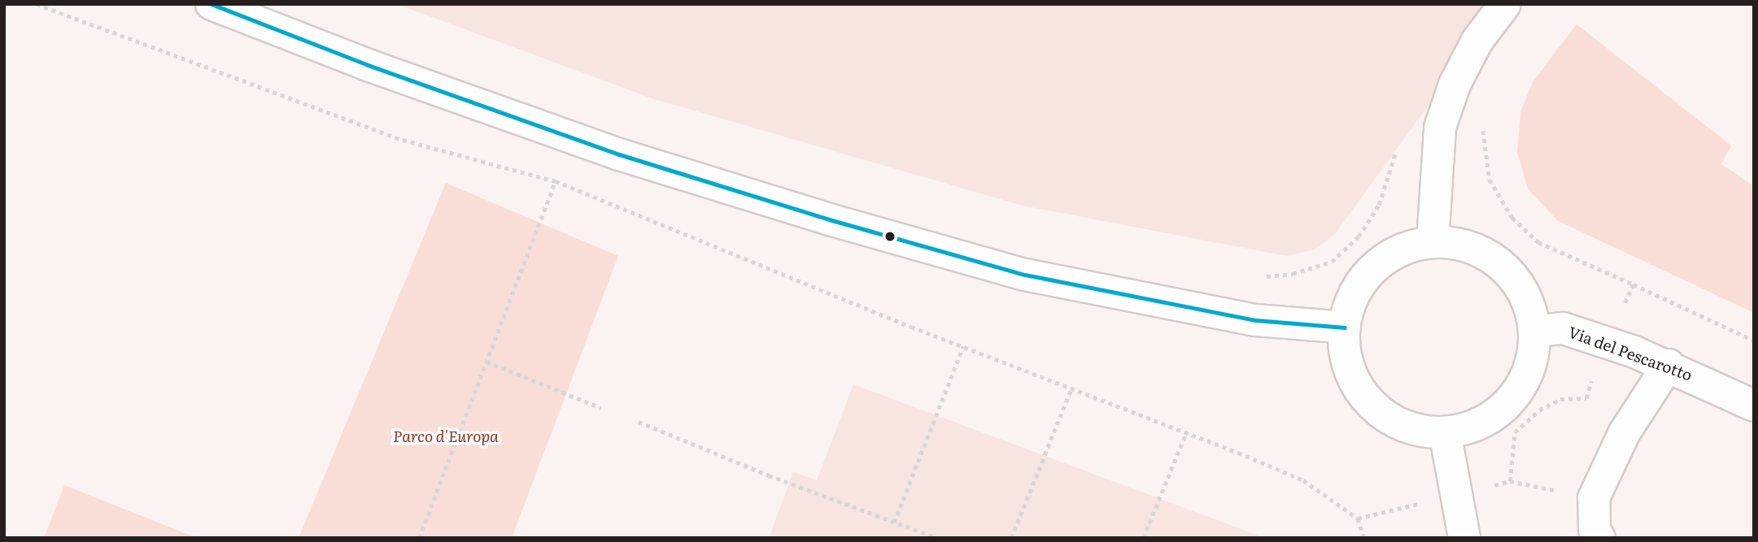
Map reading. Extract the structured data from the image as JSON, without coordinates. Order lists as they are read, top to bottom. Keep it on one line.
{"streets":{"street":["Via del Pescarotto"]},"parks":["Parco d'Europa"]}
